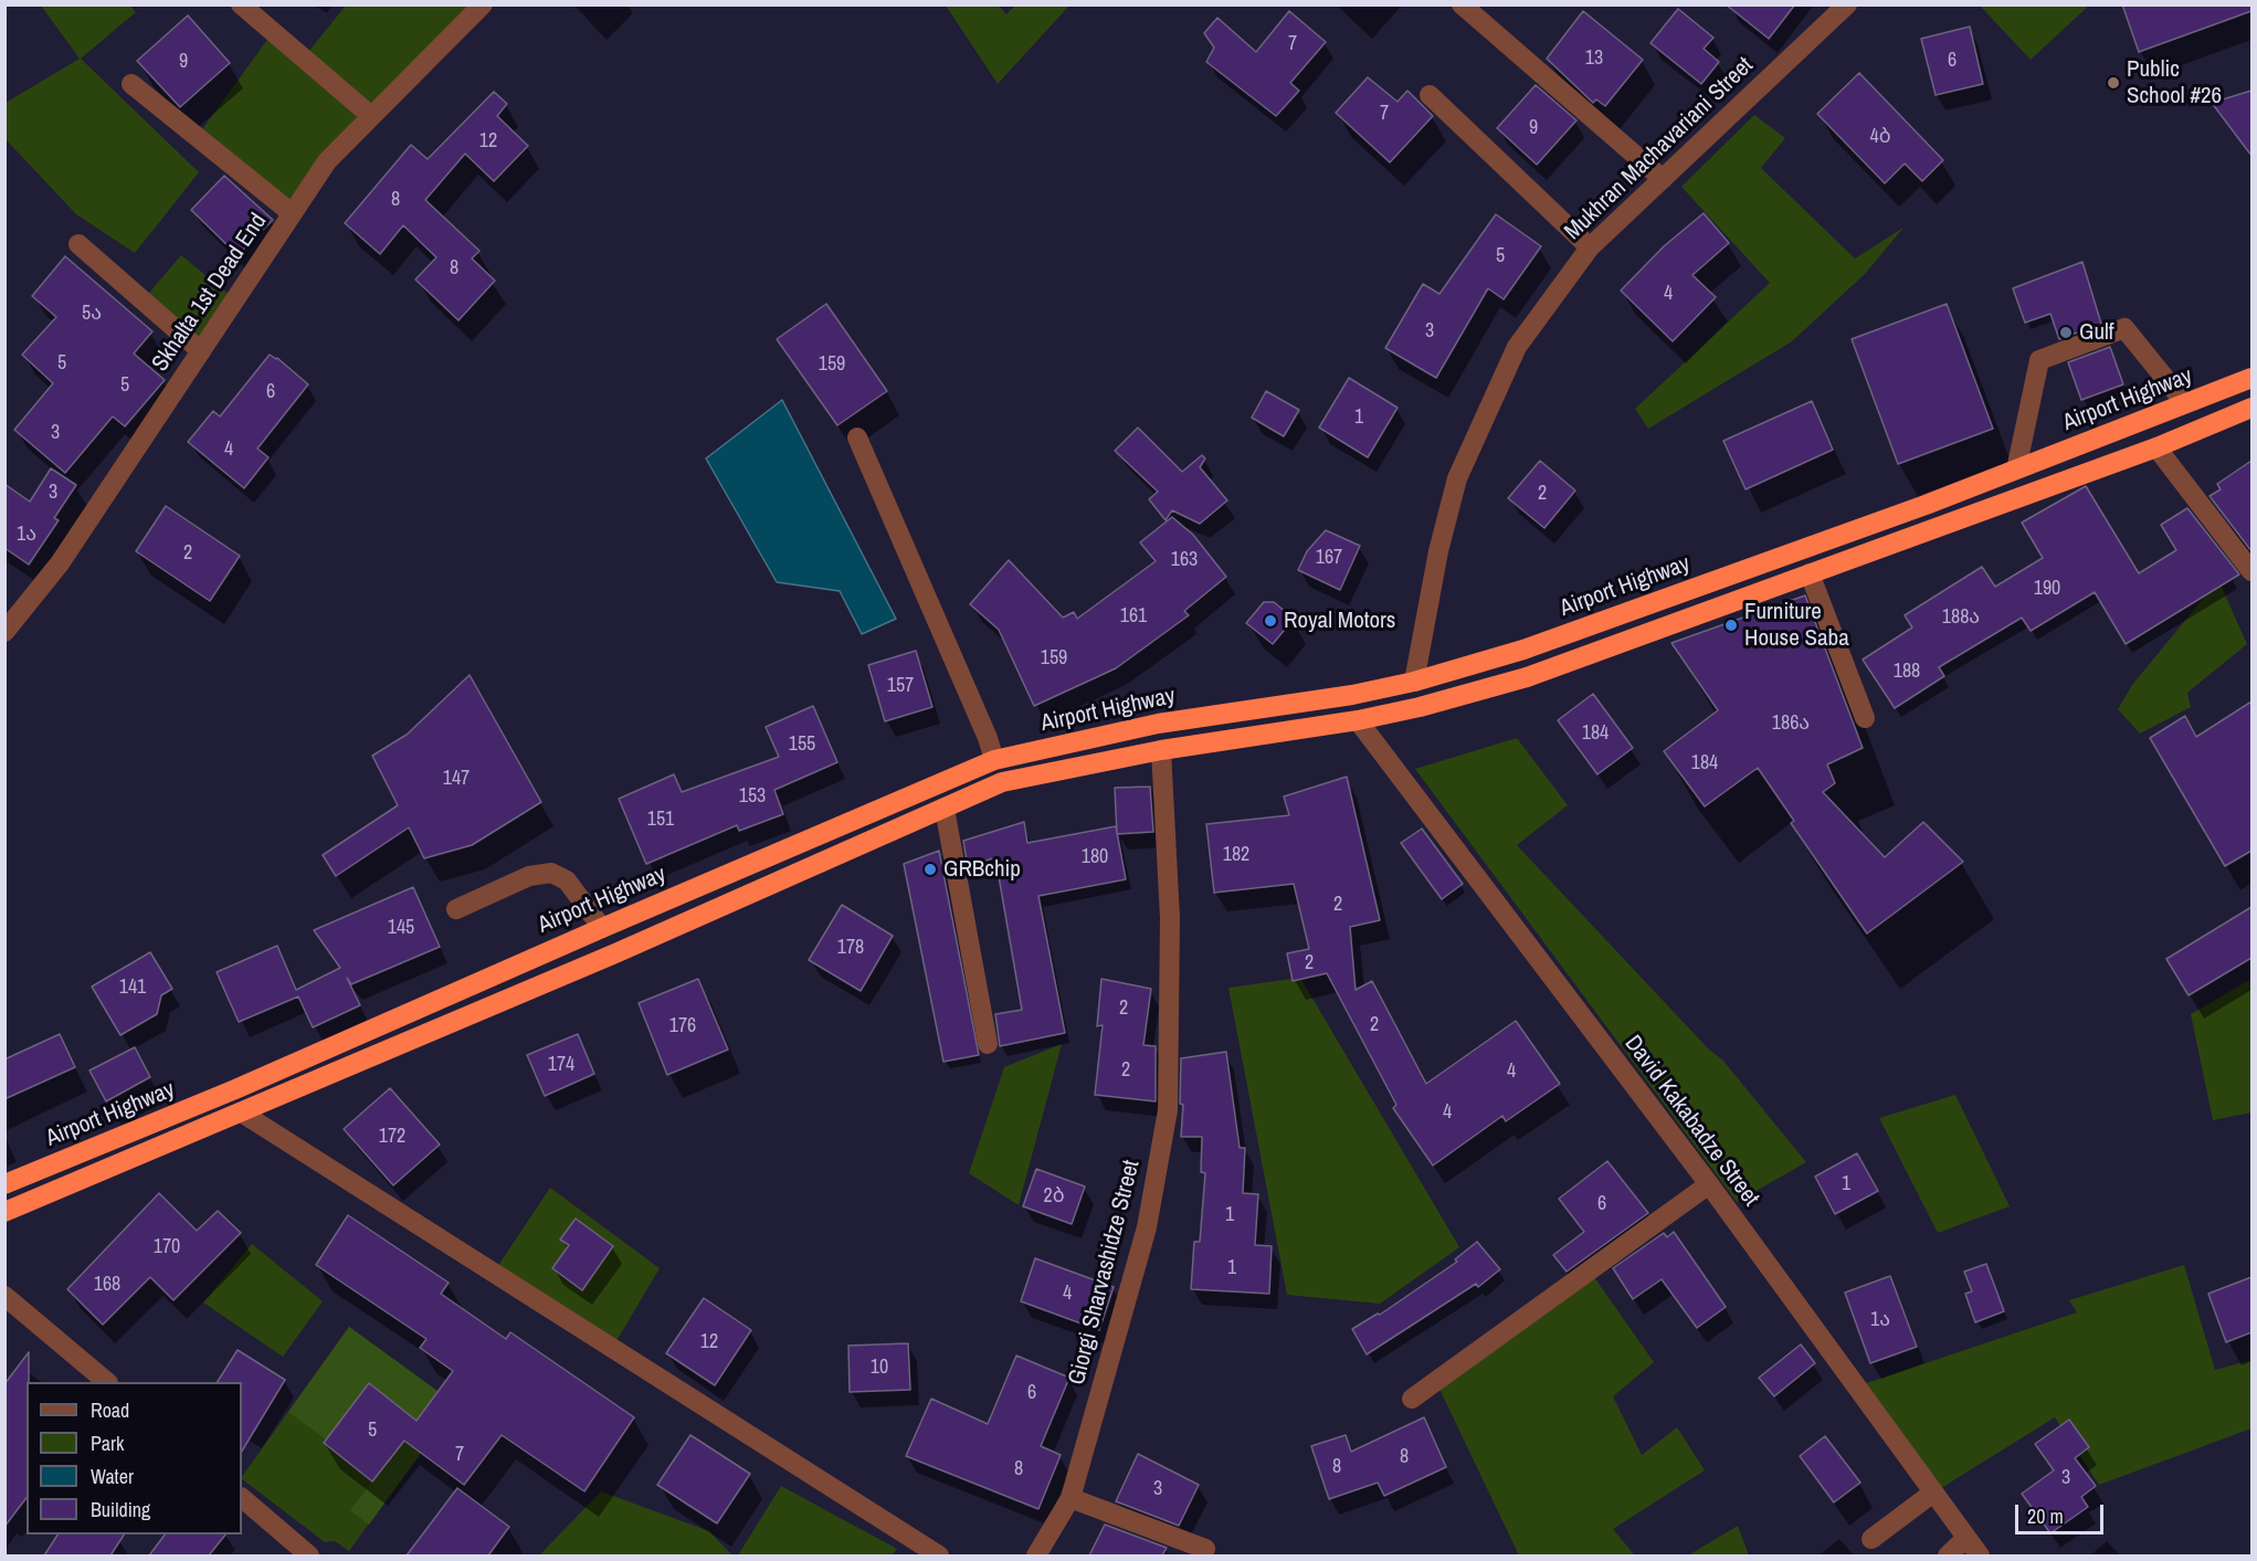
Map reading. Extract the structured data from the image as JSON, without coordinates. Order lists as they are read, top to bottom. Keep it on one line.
{"streets":{"highway":["Airport Highway"],"street":["Mukhran Machavariani Street","Skhalta 1st Dead End","David Kakabadze Street","Giorgi Sharvashidze Street"]},"crossings":[["Mukhran Machavariani Street","Airport Highway"],["Airport Highway","David Kakabadze Street"],["Airport Highway","Giorgi Sharvashidze Street"]],"places":["Public School #26","Gulf","Royal Motors","Furniture House Saba","GRBchip"],"house_numbers":["7","13","6","9","7","9","4ბ","12","8","5","8","4","5ა","3","5","159","5","6","1","3","4","3","2","1ა","2","167","163","190","161","188ა","159","188","157","186ა","184","155","184","147","153","151","182","180","2","145","178","2","141","2","2","176","174","2","4","4","172","1","2ბ","6","1","170","1","168","4","1ა","12","10","6","5","7","8","8","8","3","3"],"legend":["Road","Park","Water","Building"],"scale_bar":"20 m"}
